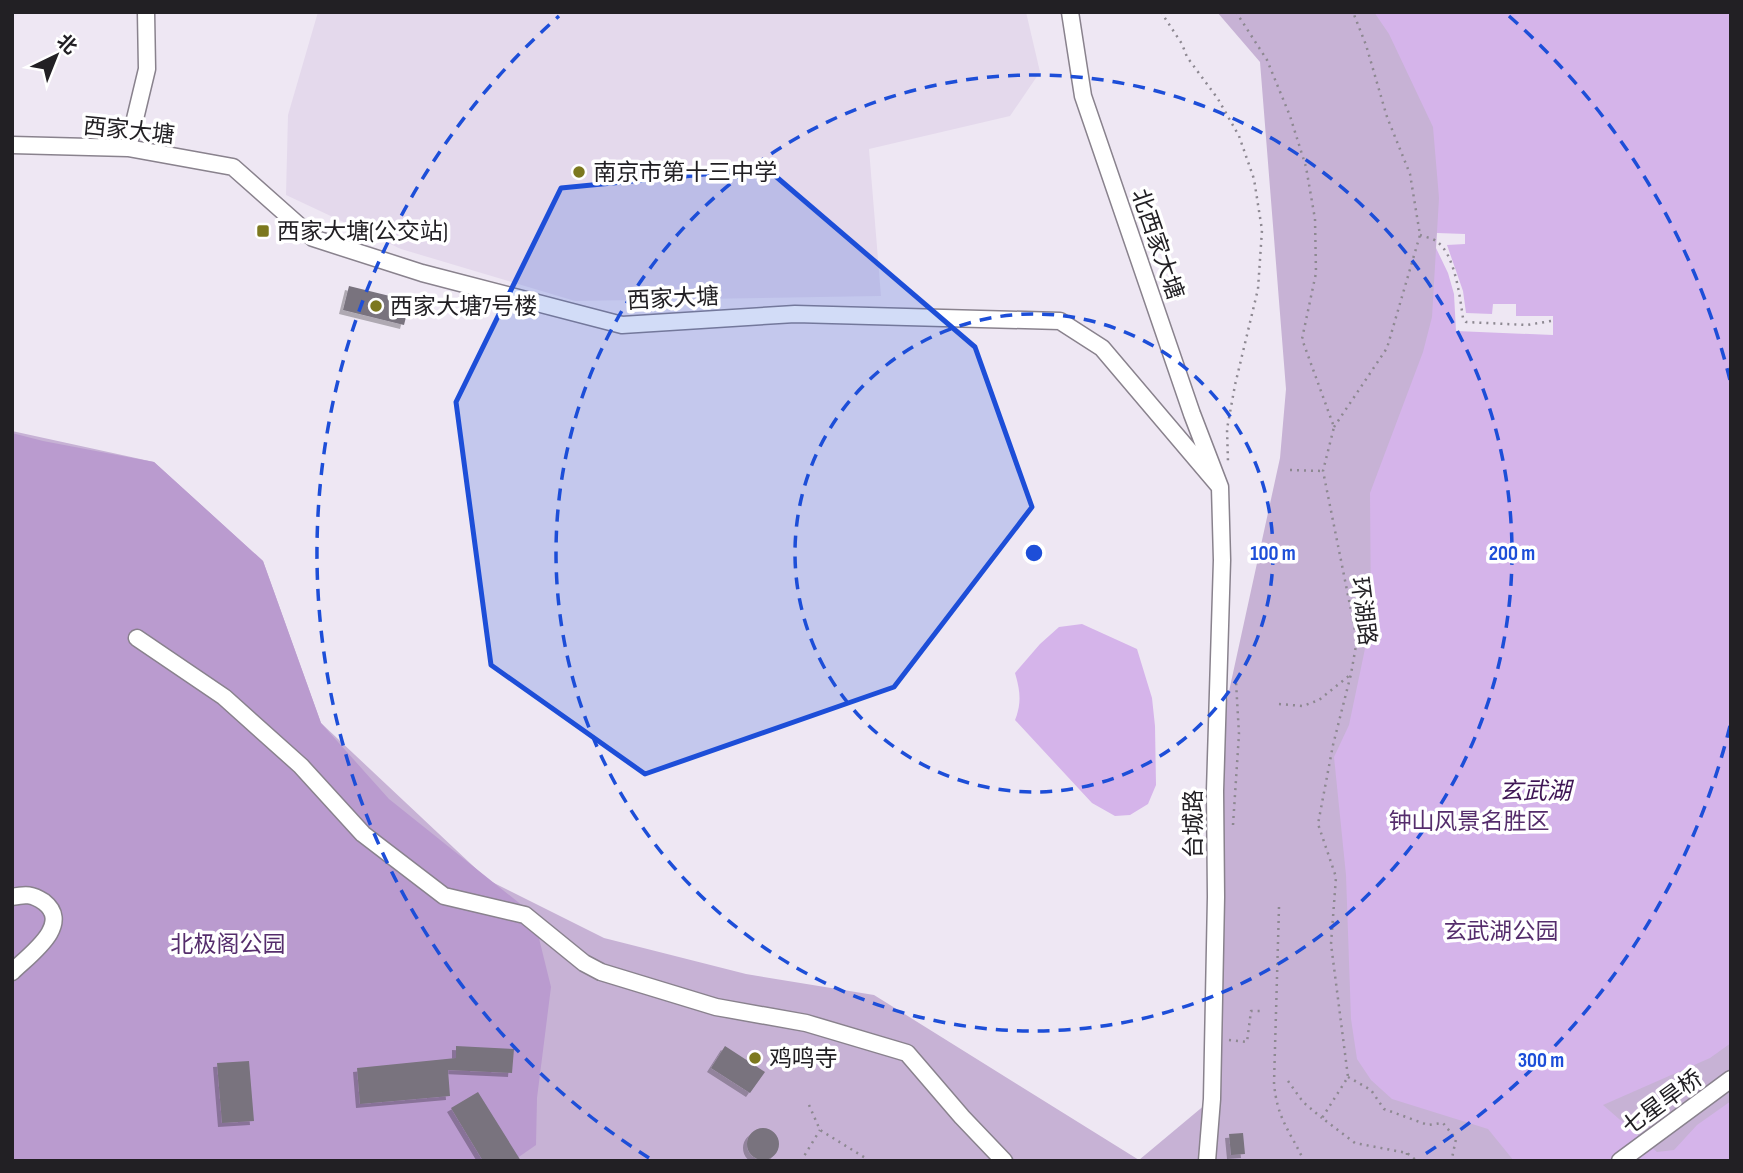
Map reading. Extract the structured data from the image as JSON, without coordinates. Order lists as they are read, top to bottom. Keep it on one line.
{"streets":{"street":["西家大塘","北西家大塘","台城路","七星旱桥"],"path":["环湖路"]},"crossings":[["西家大塘","北西家大塘"],["西家大塘","台城路"],["北西家大塘","台城路"]],"water":["玄武湖"],"parks":["钟山风景名胜区","玄武湖公园","北极阁公园"],"places":{"other":["南京市第十三中学","西家大塘7号楼","鸡鸣寺"],"transit":["西家大塘(公交站)"]},"north":"top right","rings":["100 m","200 m","300 m"]}
